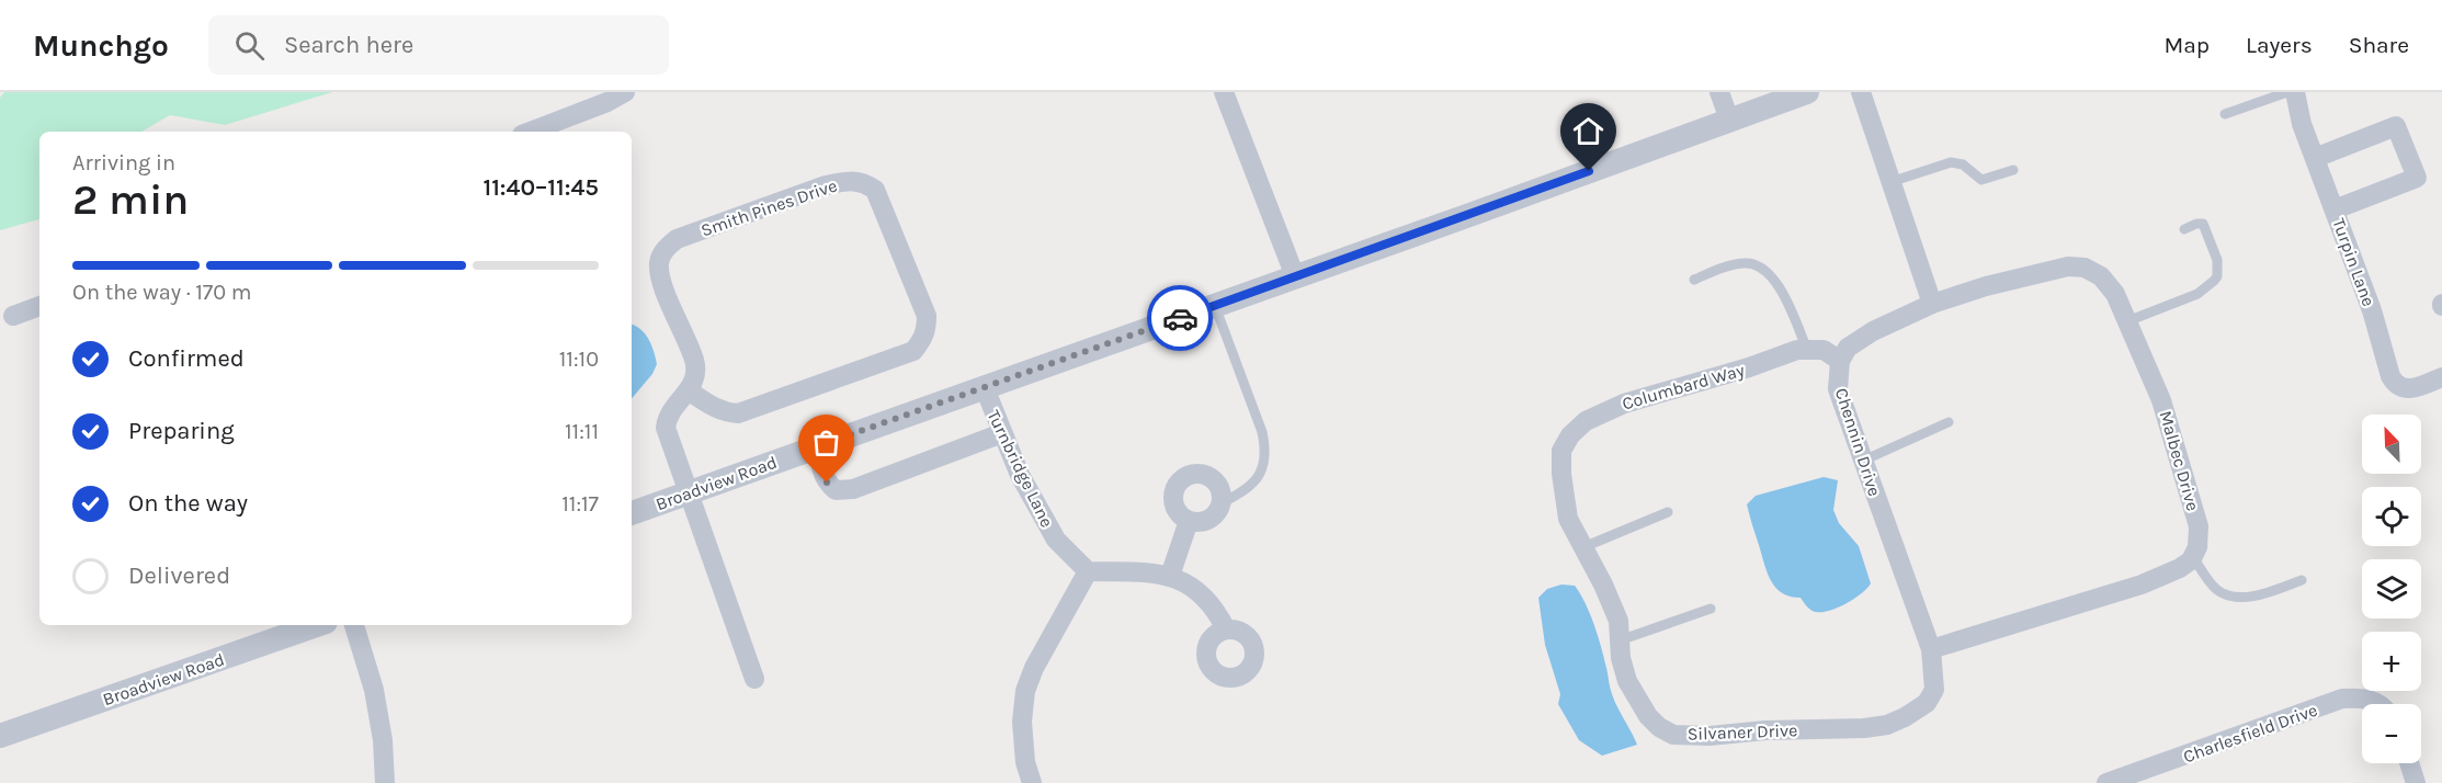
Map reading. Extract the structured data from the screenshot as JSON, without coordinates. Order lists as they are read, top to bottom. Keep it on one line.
{"streets":{"street":["Smith Pines Drive","Turpin Lane","Columbard Way","Chennin Drive","Malbec Drive","Turnbridge Lane","Broadview Road","Silvaner Drive","Charlesfield Drive"]},"crossings":[["Columbard Way","Silvaner Drive"],["Chennin Drive","Malbec Drive"],["Chennin Drive","Silvaner Drive"],["Turnbridge Lane","Broadview Road"]],"north":"top left","page":{"header":"Munchgo","search":"Search here","nav":["Map","Layers","Share"],"heading":["2 min","Arriving in","11:40–11:45"],"bar":"On the way · 170 m","list":[["Confirmed","11:10"],["Preparing","11:11"],["On the way","11:17"],"Delivered"],"map_buttons":["+","−"]}}
